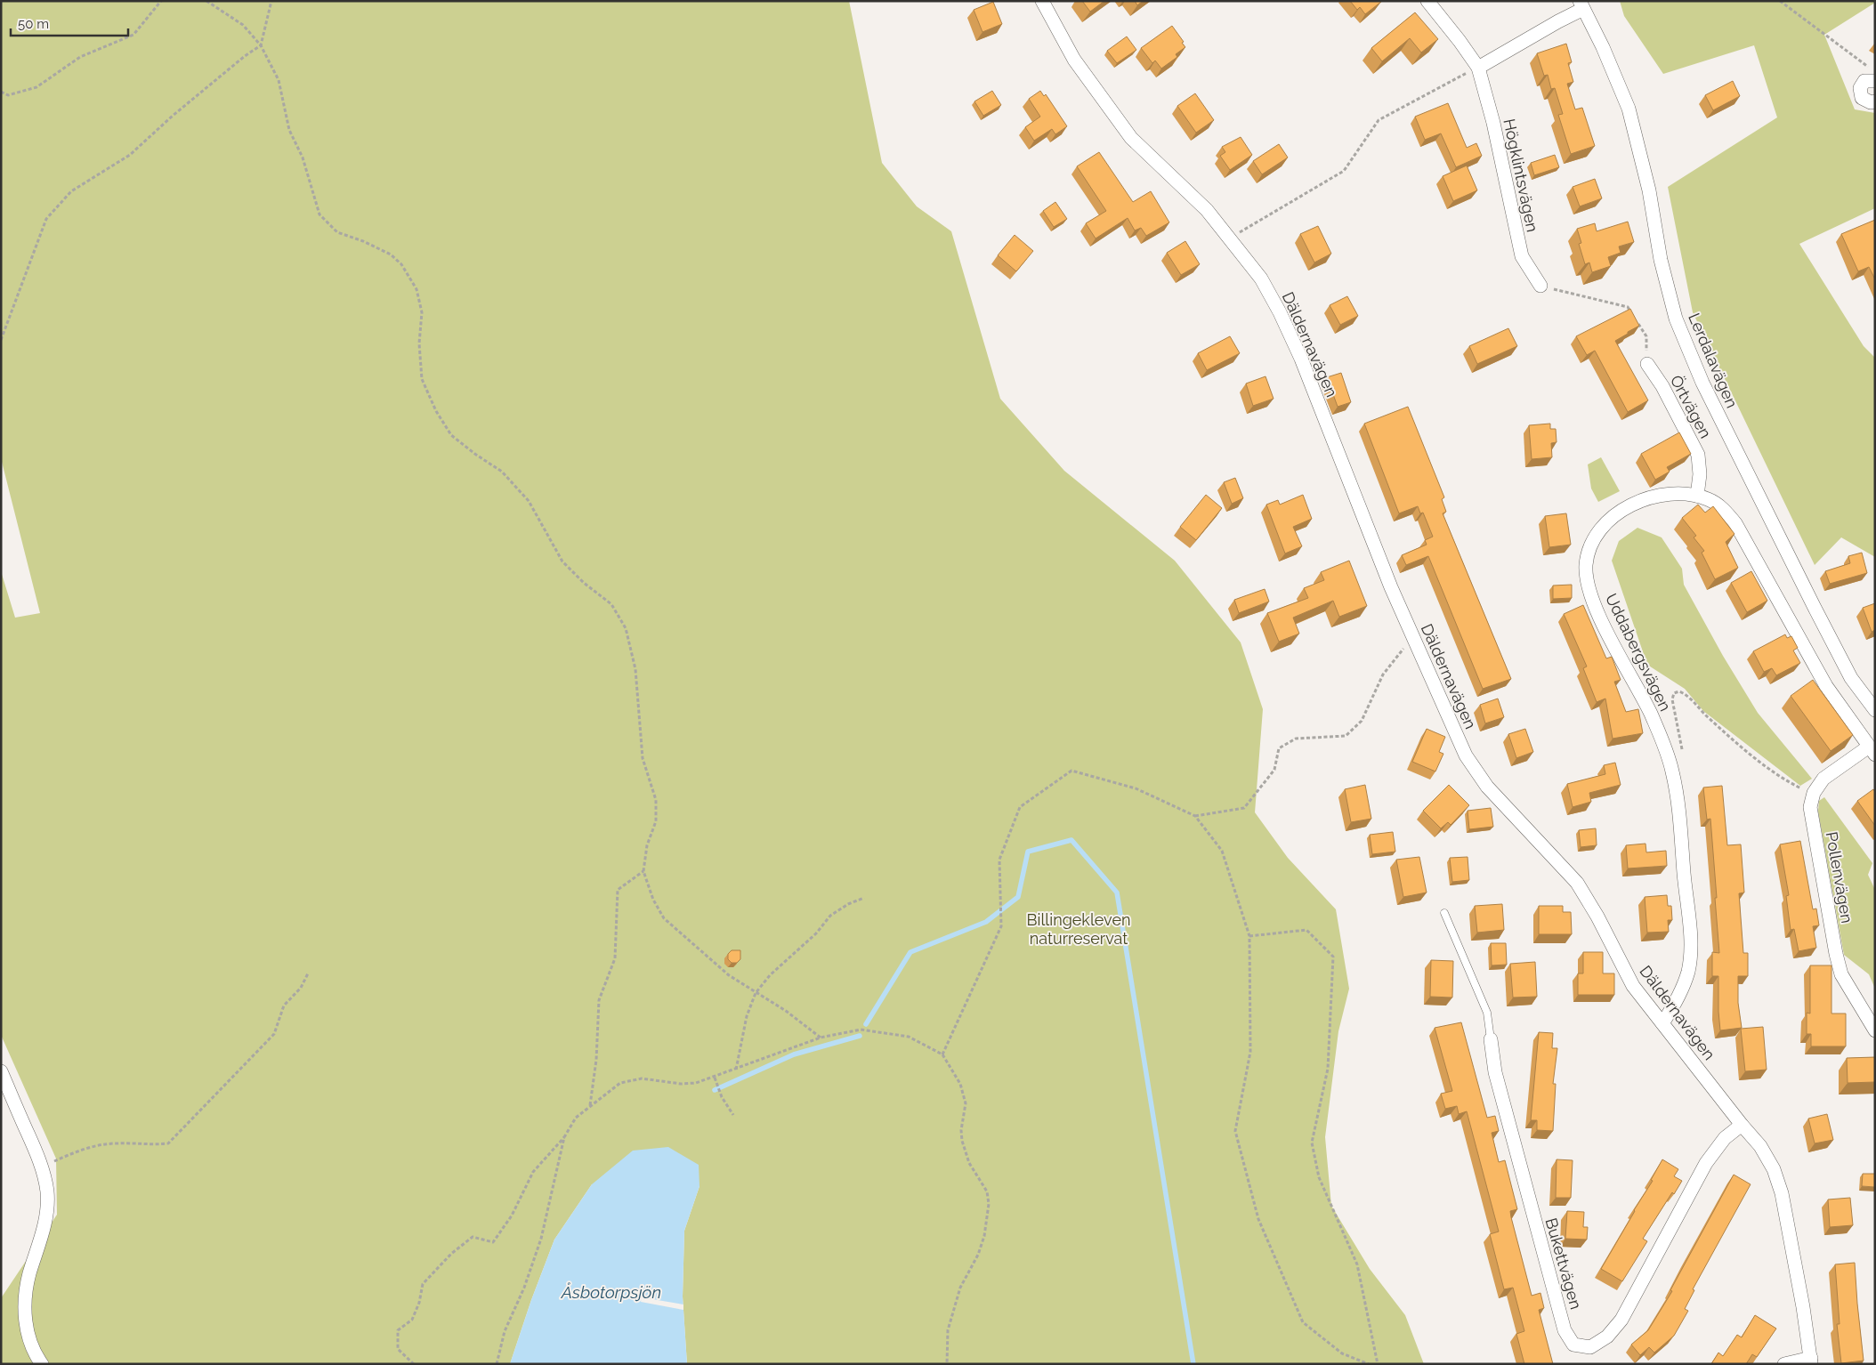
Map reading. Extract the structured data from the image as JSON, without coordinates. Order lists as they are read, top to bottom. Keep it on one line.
{"streets":{"street":["Högklintsvägen","Däldernavägen","Lerdalavägen","Örtvägen","Uddabergsvägen","Pollenvägen","Bukettvägen"]},"crossings":[["Däldernavägen","Uddabergsvägen"],["Däldernavägen","Bukettvägen"],["Örtvägen","Uddabergsvägen"]],"water":["Åsbotorpsjön"],"parks":["Billingekleven naturreservat"],"scale_bar":"50 m"}
